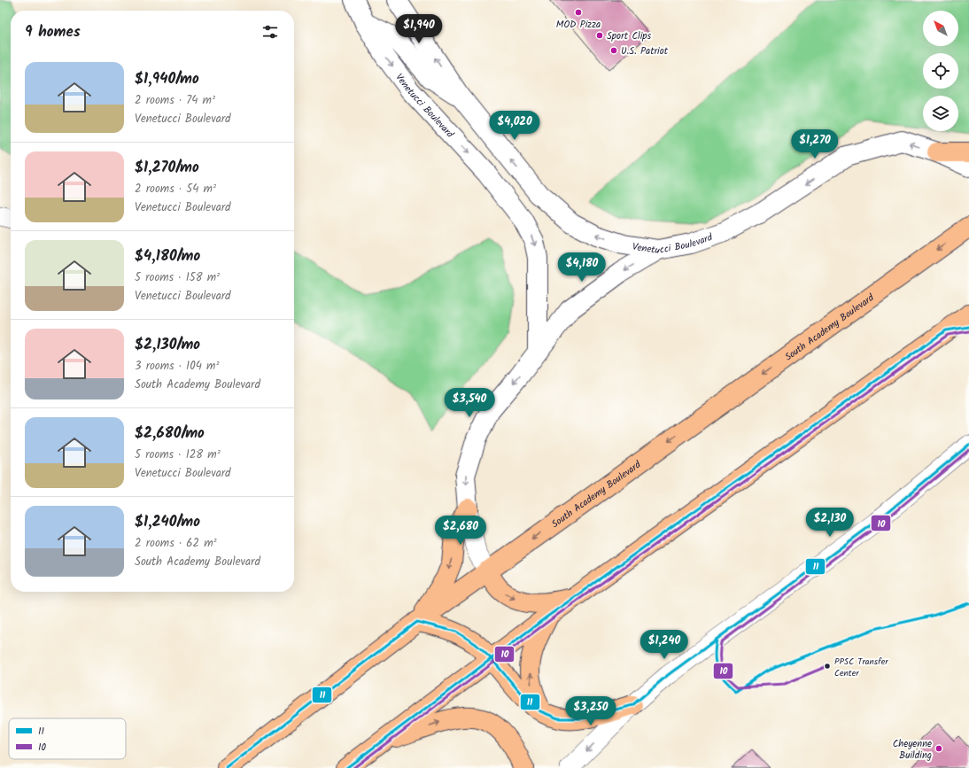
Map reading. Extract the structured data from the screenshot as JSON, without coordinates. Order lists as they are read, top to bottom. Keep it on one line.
{"streets":{"highway":["South Academy Boulevard"],"street":["Venetucci Boulevard"]},"places":["MOD Pizza","Sport Clips","U.S. Patriot","PPSC Transfer Center","Cheyenne Building"],"lines":["transit line 11","transit line 10"],"legend":["11","10"],"north":"top left","page":{"heading":"9 homes","price":["$1,940","$4,020","$1,270","$4,180","$3,540","$2,130","$2,680","$1,240","$3,250"],"list":[{"name":"$1,940/mo","note":"2 rooms · 74 m² · Venetucci Boulevard"},{"name":"$1,270/mo","note":"2 rooms · 54 m² · Venetucci Boulevard"},{"name":"$4,180/mo","note":"5 rooms · 158 m² · Venetucci Boulevard"},{"name":"$2,130/mo","note":"3 rooms · 104 m² · South Academy Boulevard"},{"name":"$2,680/mo","note":"5 rooms · 128 m² · Venetucci Boulevard"},{"name":"$1,240/mo","note":"2 rooms · 62 m² · South Academy Boulevard"}]}}
